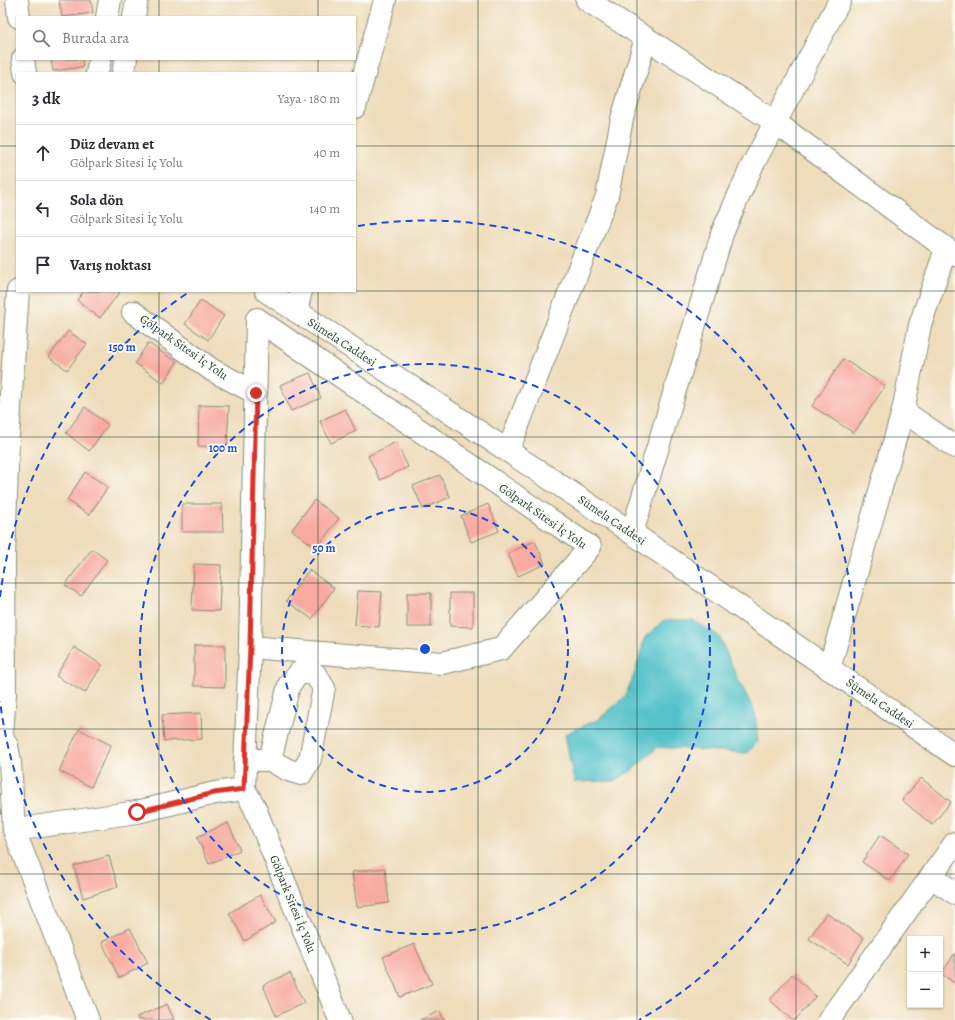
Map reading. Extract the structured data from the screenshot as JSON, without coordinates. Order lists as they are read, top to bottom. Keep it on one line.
{"streets":{"street":["Sümela Caddesi","Gölpark Sitesi İç Yolu"]},"page":{"search":"Burada ara","heading":["3 dk","Yaya · 180 m"],"list":[["Düz devam et","Gölpark Sitesi İç Yolu","40 m"],["Sola dön","Gölpark Sitesi İç Yolu","140 m"],"Varış noktası"],"map_buttons":["+","−"]},"rings":["150 m","100 m","50 m"]}
